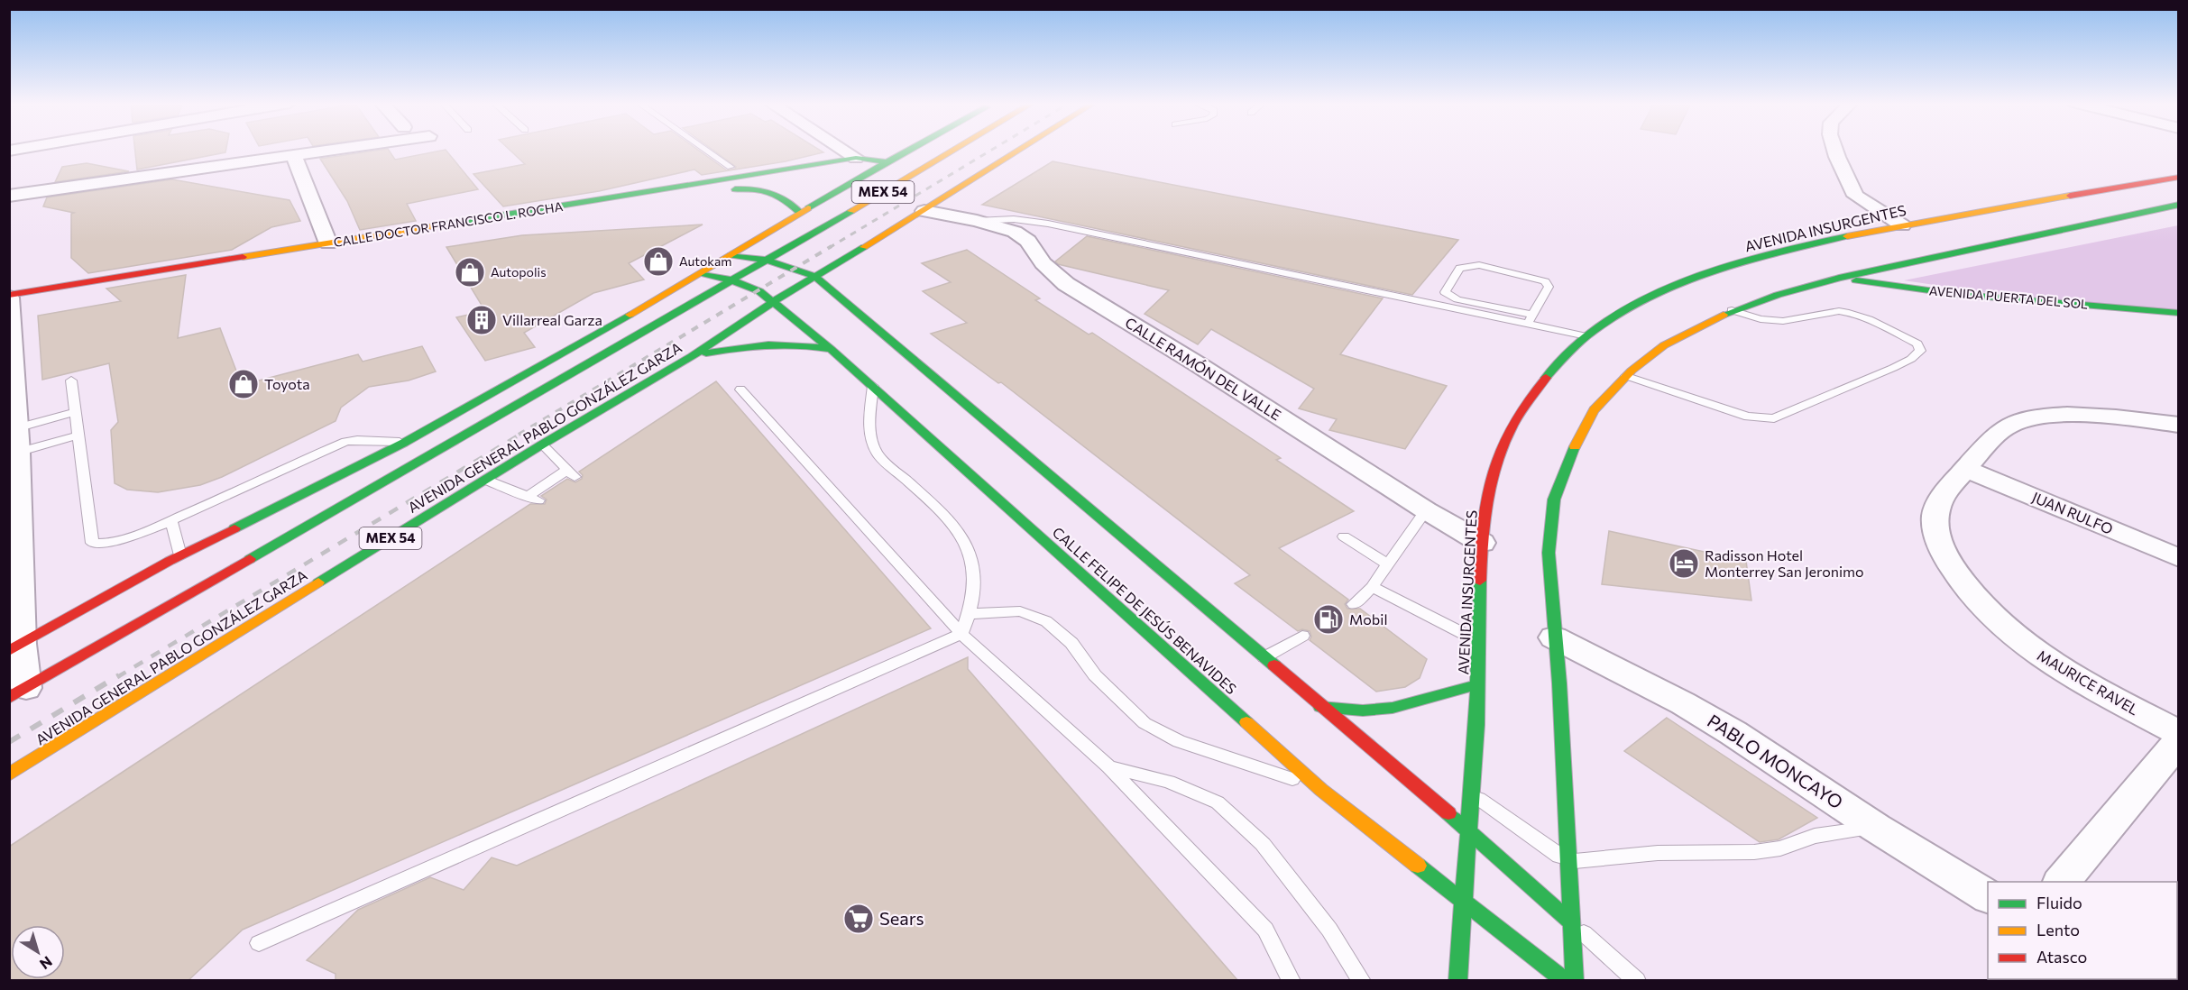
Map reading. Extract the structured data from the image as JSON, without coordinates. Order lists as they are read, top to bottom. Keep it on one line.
{"streets":{"main road":["MEX 54","CALLE DOCTOR FRANCISCO L. ROCHA","AVENIDA INSURGENTES","AVENIDA PUERTA DEL SOL","AVENIDA GENERAL PABLO GONZÁLEZ GARZA","CALLE FELIPE DE JESÚS BENAVIDES"],"street":["CALLE RAMÓN DEL VALLE","JUAN RULFO","MAURICE RAVEL","PABLO MONCAYO"]},"crossings":[["MEX 54","CALLE DOCTOR FRANCISCO L. ROCHA"],["MEX 54","CALLE FELIPE DE JESÚS BENAVIDES"],["AVENIDA INSURGENTES","CALLE RAMÓN DEL VALLE"],["AVENIDA INSURGENTES","CALLE FELIPE DE JESÚS BENAVIDES"],["CALLE RAMÓN DEL VALLE","AVENIDA GENERAL PABLO GONZÁLEZ GARZA"],["AVENIDA GENERAL PABLO GONZÁLEZ GARZA","CALLE FELIPE DE JESÚS BENAVIDES"],["JUAN RULFO","MAURICE RAVEL"]],"places":{"shop":["Autokam","Autopolis","Toyota"],"building":["Villarreal Garza"],"hotel":["Radisson Hotel Monterrey San Jeronimo"],"fuel station":["Mobil"],"supermarket":["Sears"]},"legend":["Fluido","Lento","Atasco"],"north":"bottom right"}
